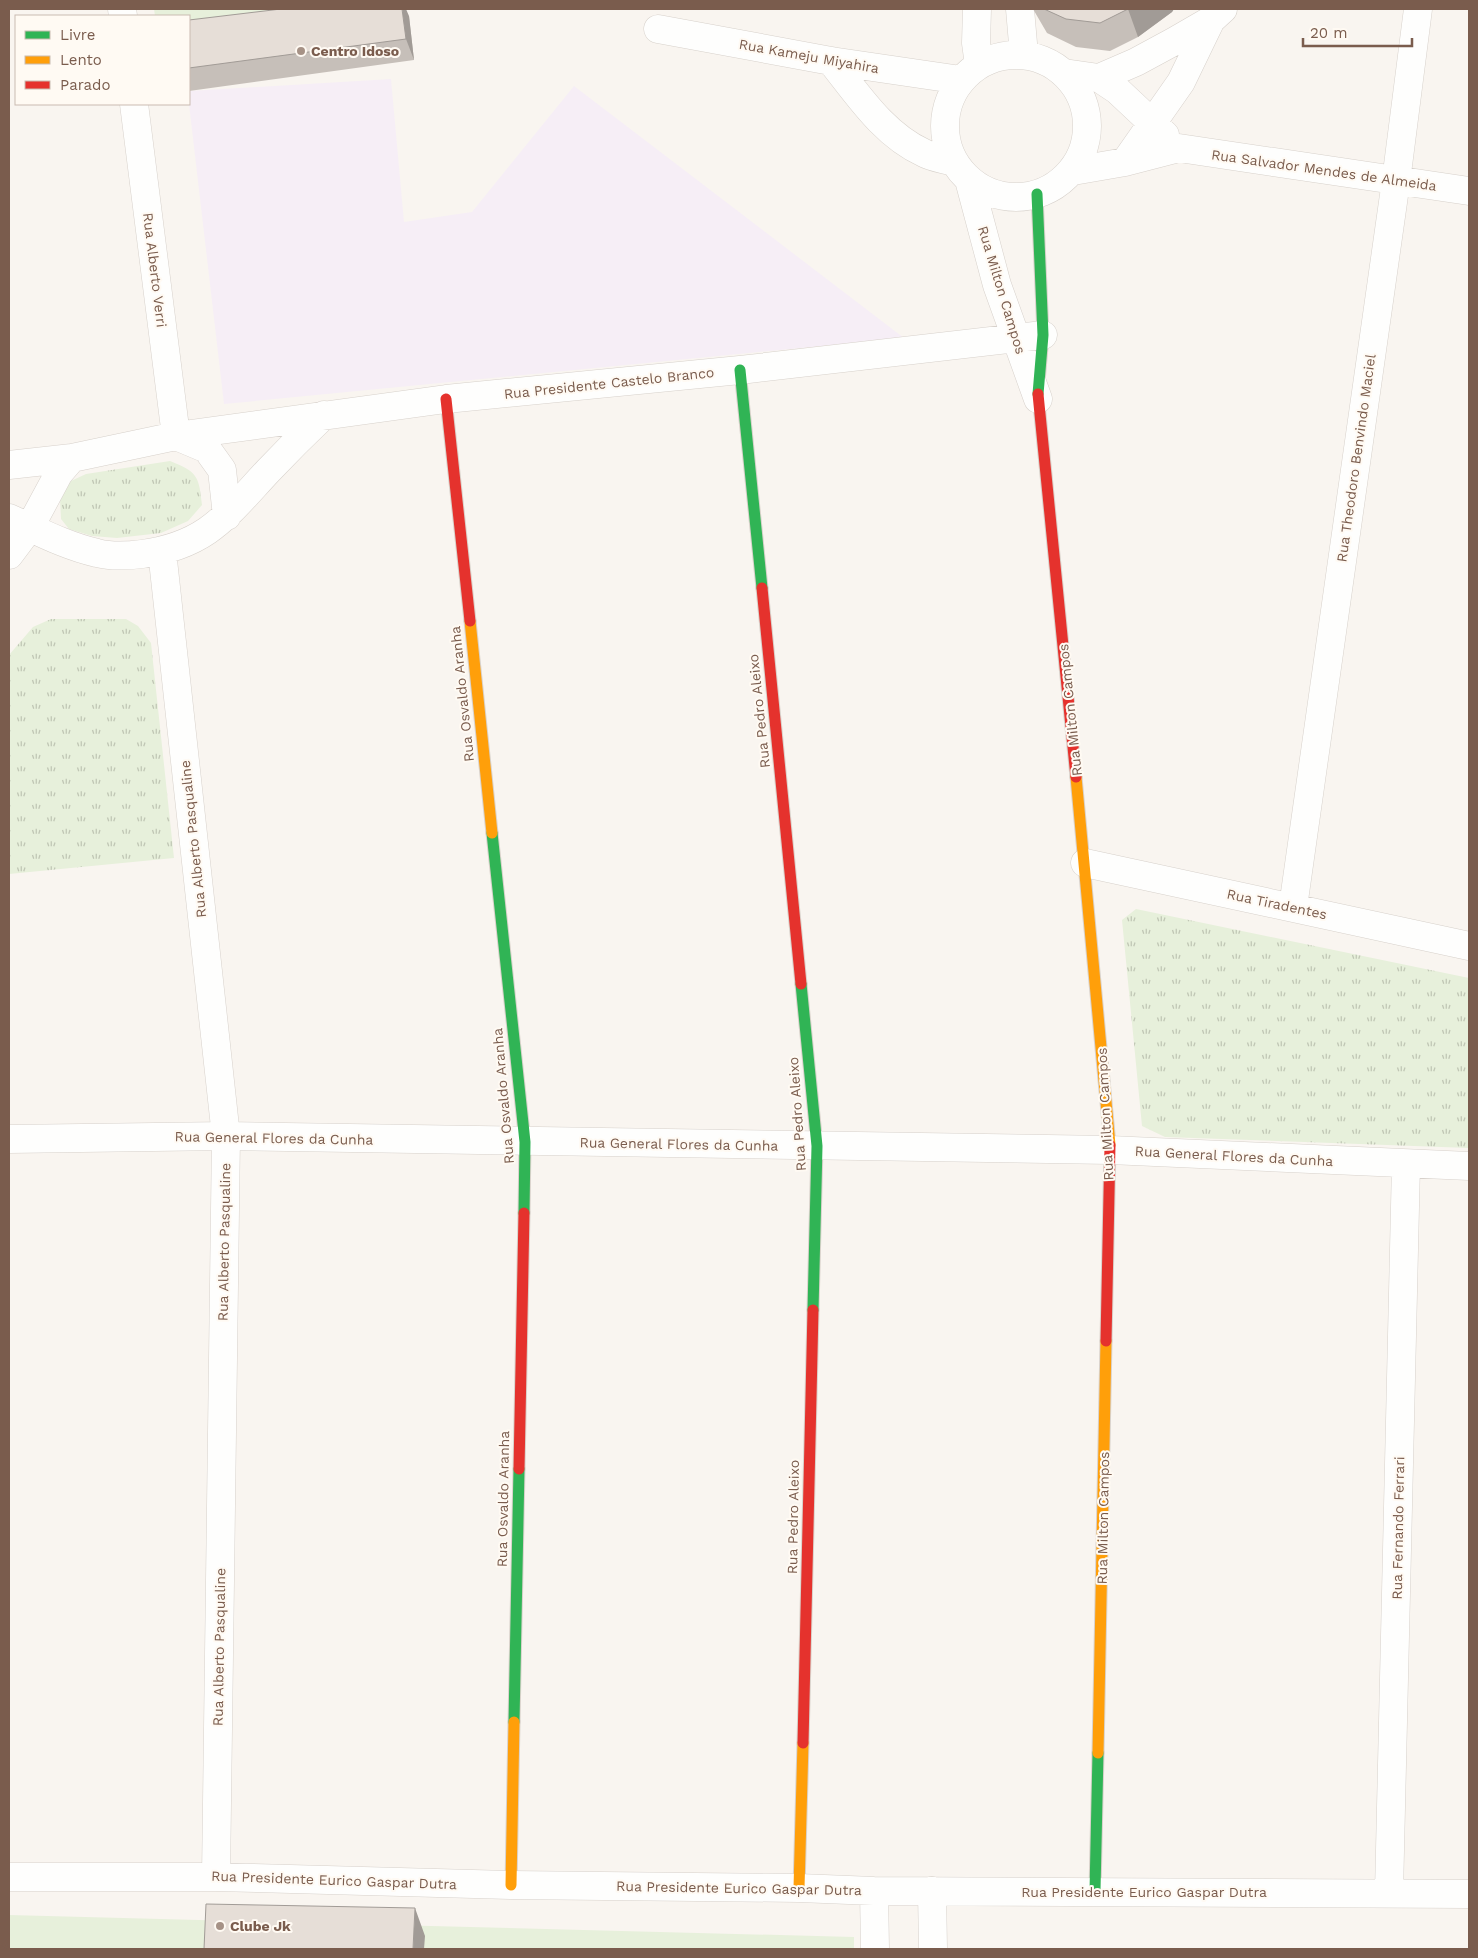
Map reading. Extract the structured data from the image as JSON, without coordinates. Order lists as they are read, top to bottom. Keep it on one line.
{"streets":{"street":["Rua Kameju Miyahira","Rua Salvador Mendes de Almeida","Rua Alberto Verri","Rua Milton Campos","Rua Presidente Castelo Branco","Rua Theodoro Benvindo Maciel","Rua Osvaldo Aranha","Rua Pedro Aleixo","Rua Alberto Pasqualine","Rua Tiradentes","Rua General Flores da Cunha","Rua Fernando Ferrari","Rua Presidente Eurico Gaspar Dutra"]},"crossings":[["Rua Kameju Miyahira","Rua Salvador Mendes de Almeida"],["Rua Kameju Miyahira","Rua Milton Campos"],["Rua Salvador Mendes de Almeida","Rua Milton Campos"],["Rua Salvador Mendes de Almeida","Rua Theodoro Benvindo Maciel"],["Rua Alberto Verri","Rua Presidente Castelo Branco"],["Rua Milton Campos","Rua Presidente Castelo Branco"],["Rua Milton Campos","Rua Tiradentes"],["Rua Milton Campos","Rua General Flores da Cunha"],["Rua Milton Campos","Rua Presidente Eurico Gaspar Dutra"],["Rua Presidente Castelo Branco","Rua Osvaldo Aranha"],["Rua Presidente Castelo Branco","Rua Pedro Aleixo"],["Rua Theodoro Benvindo Maciel","Rua Tiradentes"],["Rua Osvaldo Aranha","Rua General Flores da Cunha"],["Rua Osvaldo Aranha","Rua Presidente Eurico Gaspar Dutra"],["Rua Pedro Aleixo","Rua General Flores da Cunha"],["Rua Pedro Aleixo","Rua Presidente Eurico Gaspar Dutra"],["Rua Alberto Pasqualine","Rua General Flores da Cunha"],["Rua Alberto Pasqualine","Rua Presidente Eurico Gaspar Dutra"],["Rua General Flores da Cunha","Rua Fernando Ferrari"],["Rua Fernando Ferrari","Rua Presidente Eurico Gaspar Dutra"]],"places":["Centro Idoso","Clube Jk"],"legend":["Livre","Lento","Parado"],"scale_bar":"20 m"}
